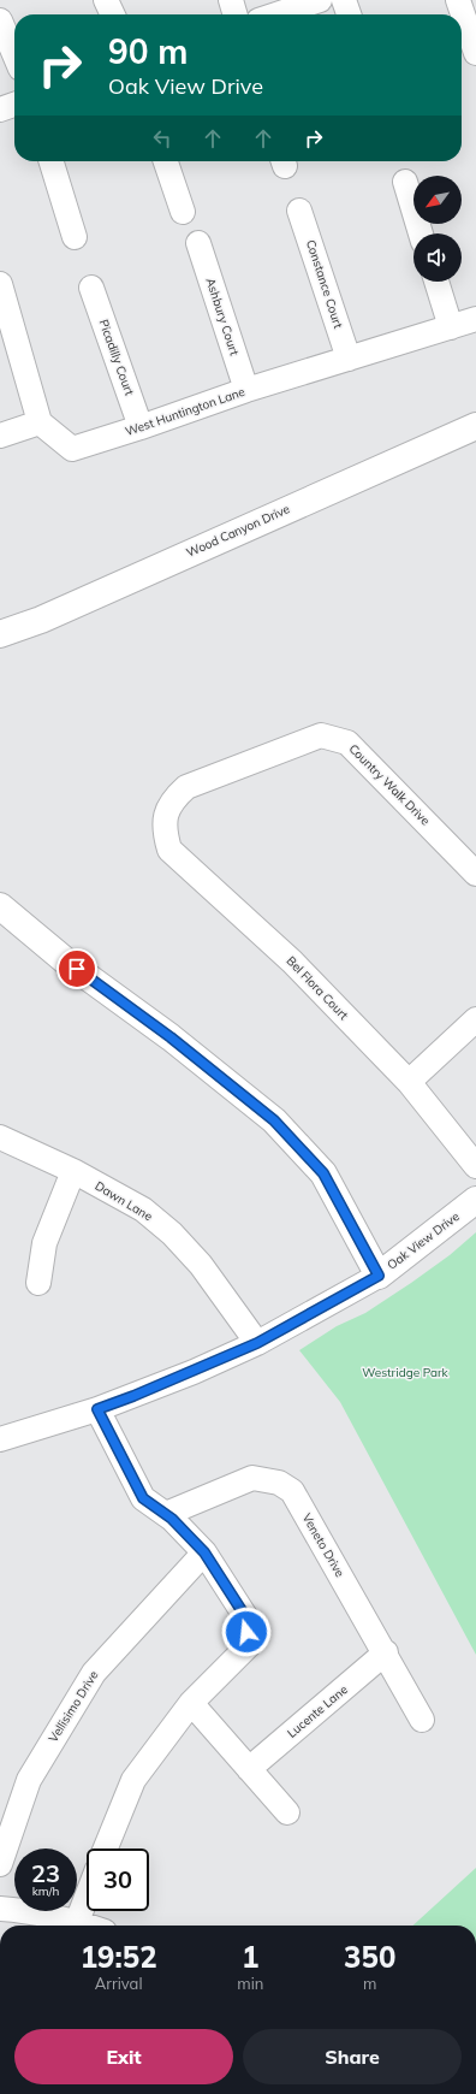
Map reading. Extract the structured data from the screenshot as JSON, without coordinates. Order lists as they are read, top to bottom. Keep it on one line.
{"streets":{"street":["Constance Court","Ashbury Court","Picadilly Court","West Huntington Lane","Wood Canyon Drive","Country Walk Drive","Bel Flora Court","Dawn Lane","Oak View Drive","Veneto Drive","Vellisimo Drive","Lucente Lane"]},"crossings":[["Constance Court","West Huntington Lane"],["Ashbury Court","West Huntington Lane"],["Picadilly Court","West Huntington Lane"],["Country Walk Drive","Bel Flora Court"],["Dawn Lane","Oak View Drive"],["Veneto Drive","Lucente Lane"]],"parks":["Westridge Park"],"north":"bottom left","page":{"turn":["90 m","Oak View Drive"],"speed":"23 km/h","limit":"30","eta":["19:52","Arrival","1","min","350","m"],"buttons":["Exit","Share"]}}
